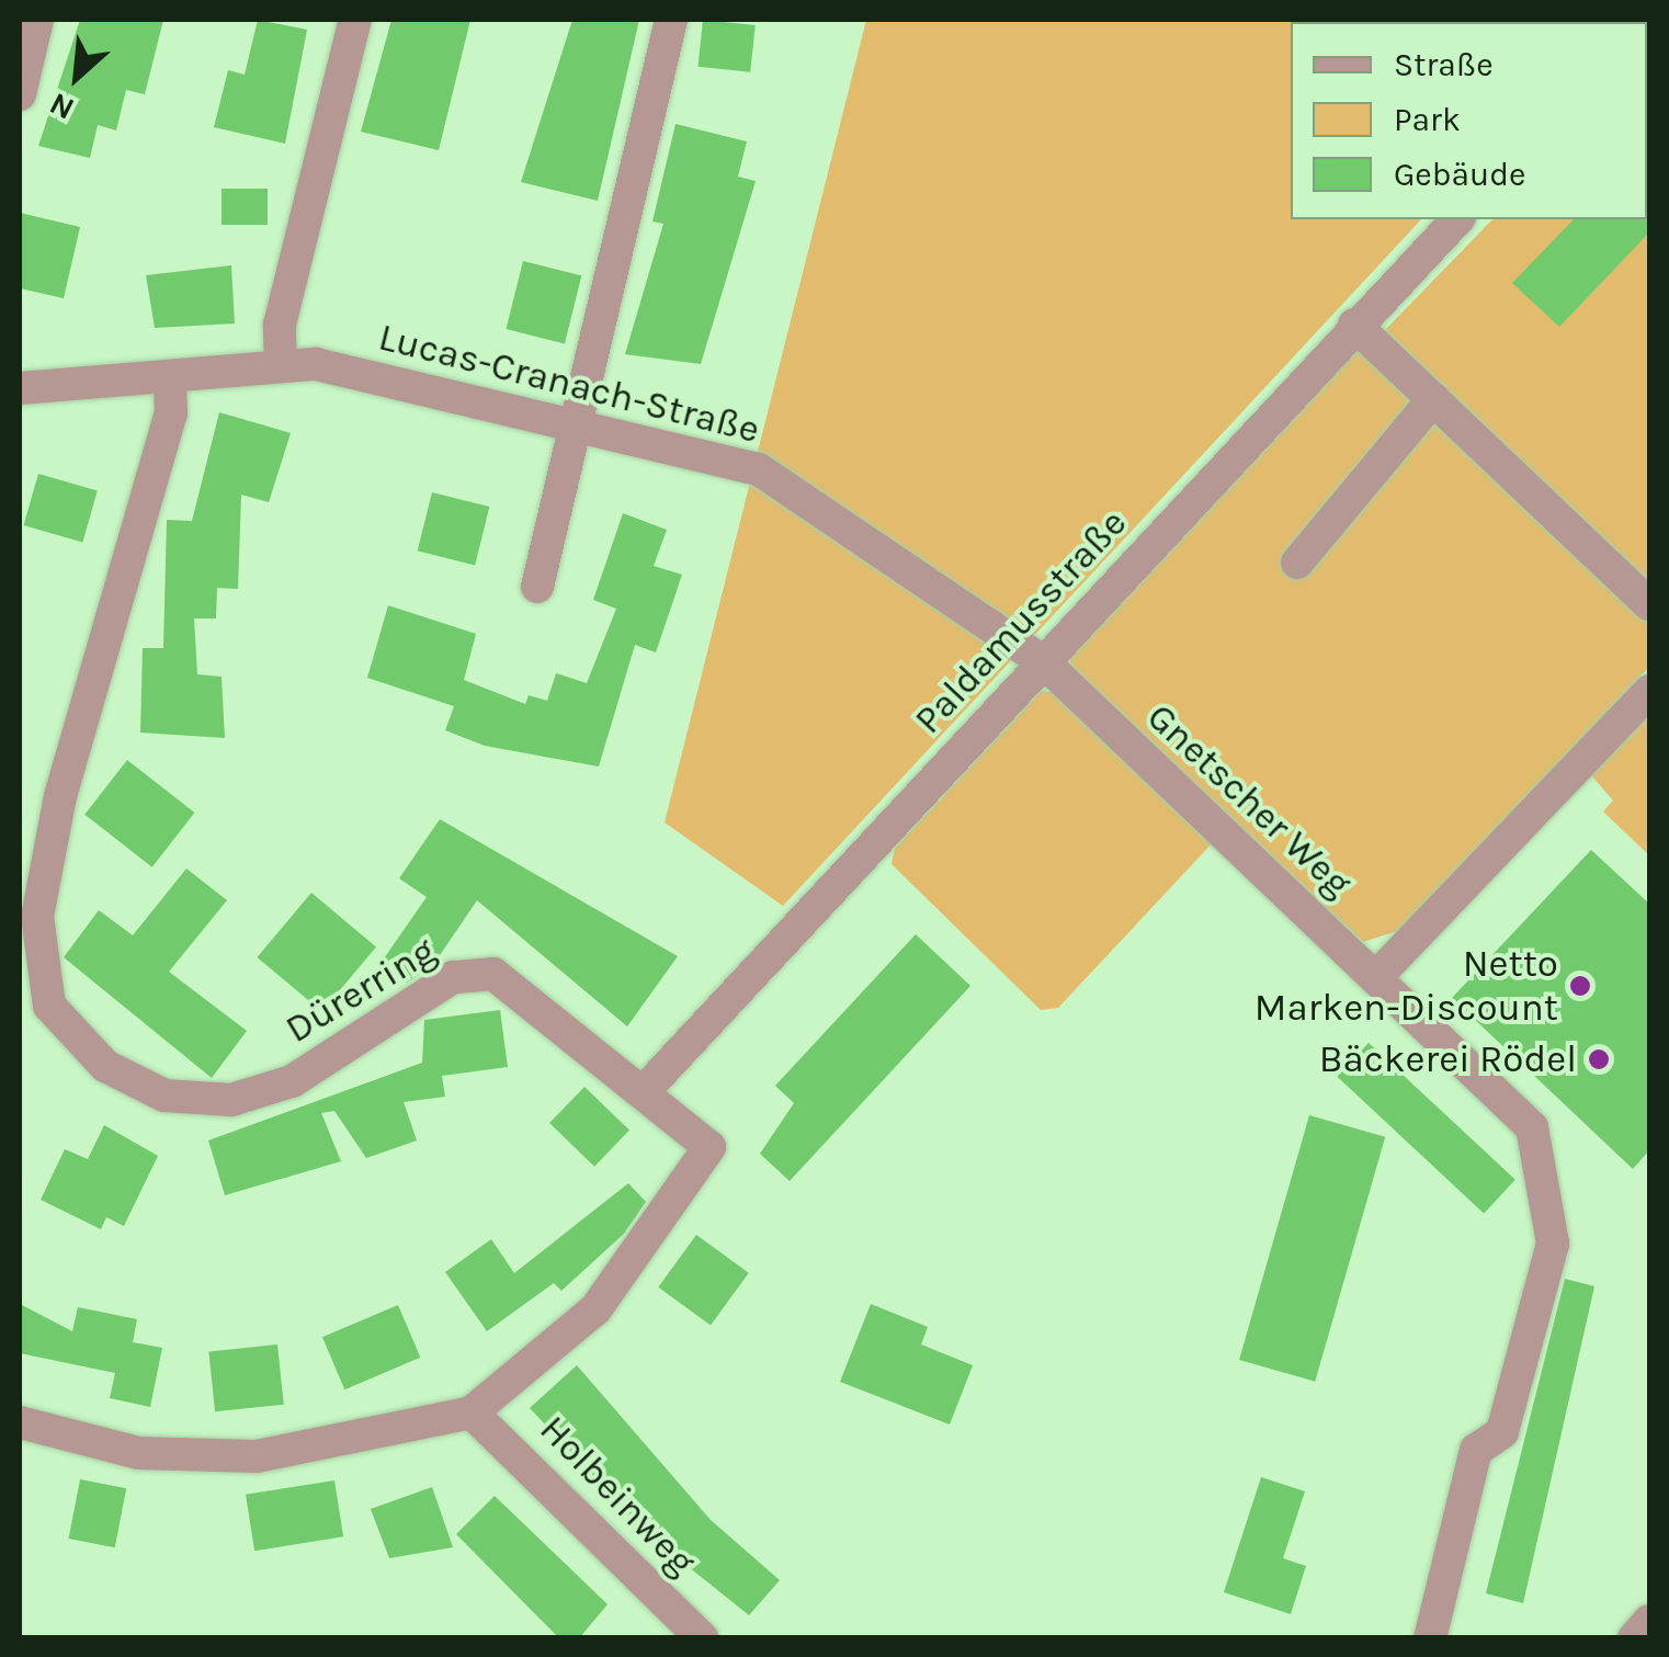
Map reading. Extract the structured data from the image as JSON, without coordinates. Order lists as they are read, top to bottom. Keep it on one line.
{"streets":{"street":["Lucas-Cranach-Straße","Paldamusstraße","Gnetscher Weg","Dürerring","Holbeinweg"]},"crossings":[["Lucas-Cranach-Straße","Paldamusstraße"],["Lucas-Cranach-Straße","Gnetscher Weg"],["Lucas-Cranach-Straße","Dürerring"],["Paldamusstraße","Gnetscher Weg"],["Paldamusstraße","Dürerring"],["Dürerring","Holbeinweg"]],"places":["Netto Marken-Discount","Bäckerei Rödel"],"legend":["Straße","Park","Gebäude"],"north":"bottom left"}
